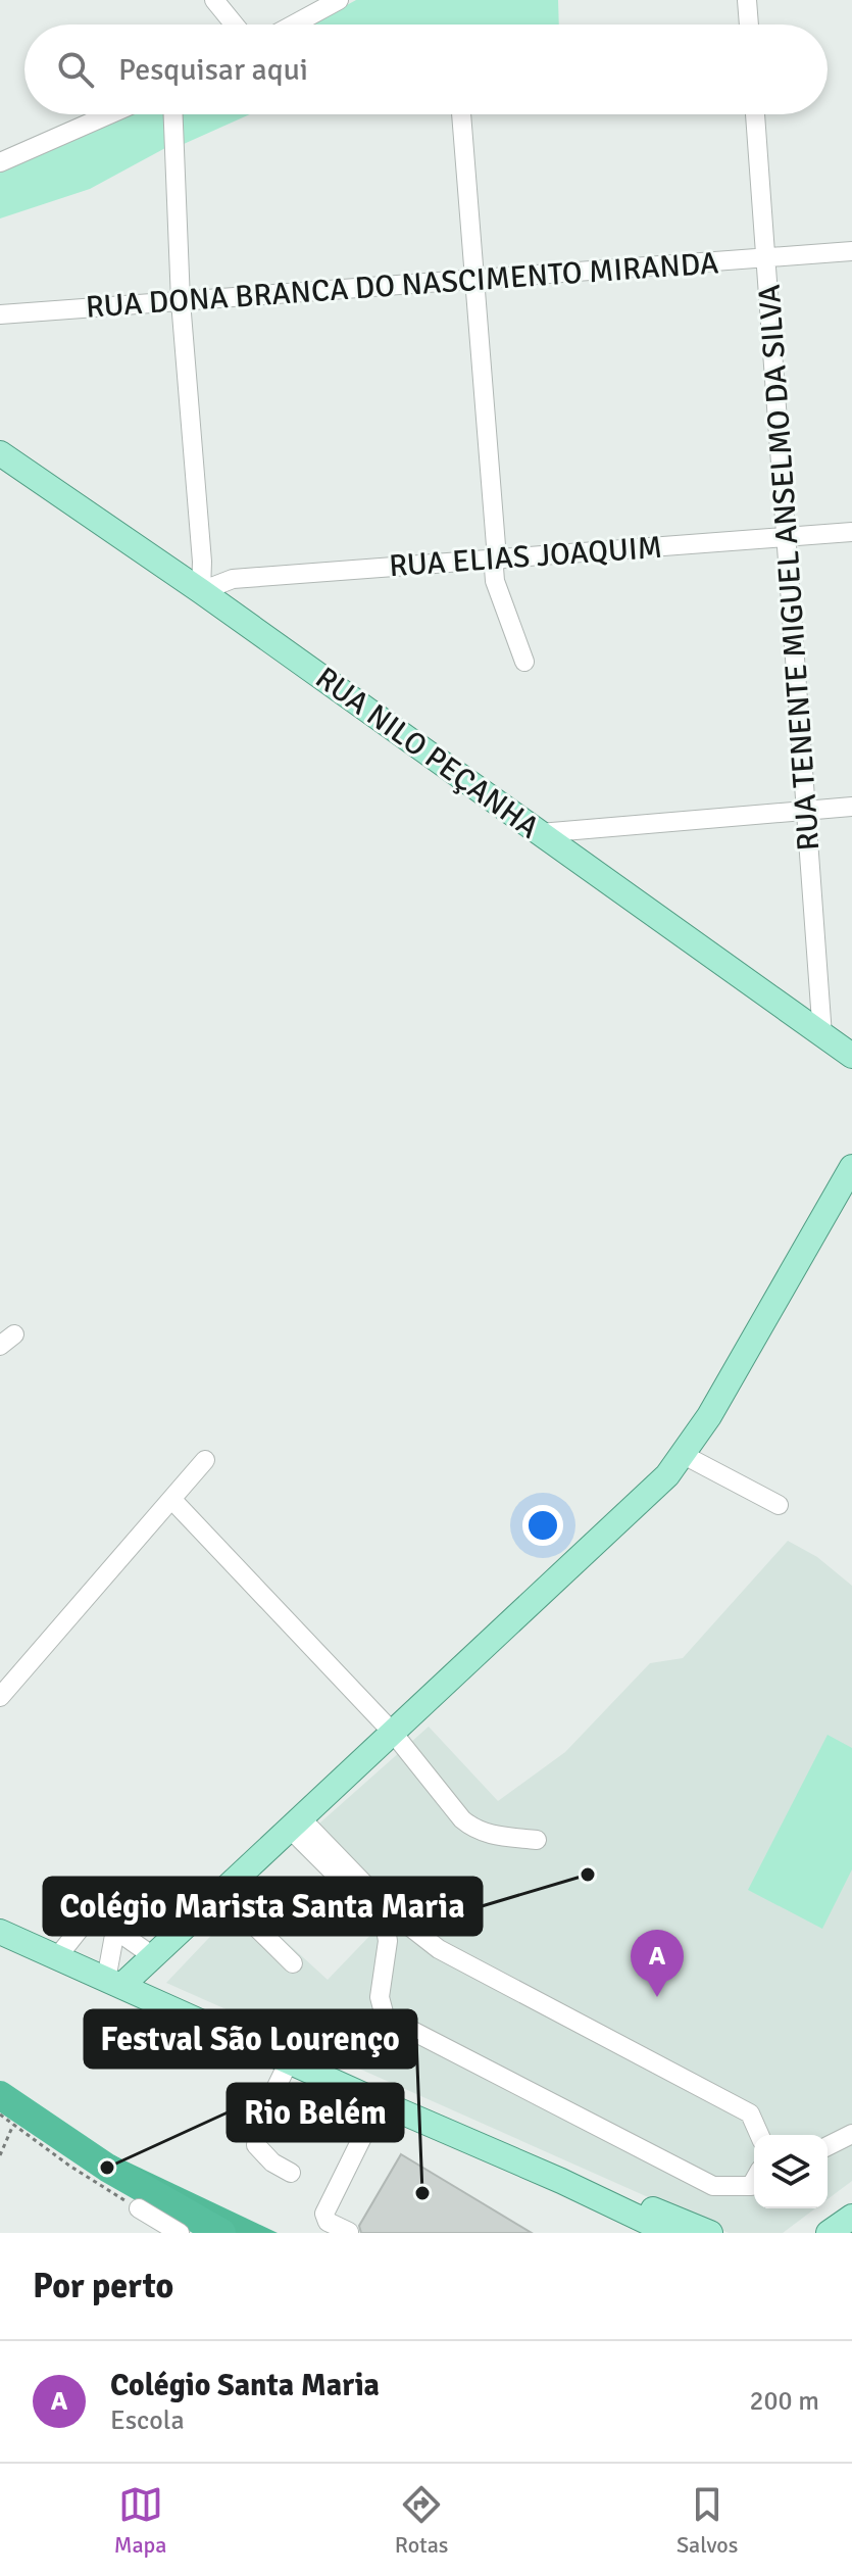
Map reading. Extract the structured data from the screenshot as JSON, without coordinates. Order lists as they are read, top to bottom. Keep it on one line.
{"streets":{"main road":["RUA NILO PEÇANHA"],"street":["RUA DONA BRANCA DO NASCIMENTO MIRANDA","RUA ELIAS JOAQUIM","RUA TENENTE MIGUEL ANSELMO DA SILVA"]},"crossings":[["RUA DONA BRANCA DO NASCIMENTO MIRANDA","RUA TENENTE MIGUEL ANSELMO DA SILVA"],["RUA ELIAS JOAQUIM","RUA TENENTE MIGUEL ANSELMO DA SILVA"],["RUA ELIAS JOAQUIM","RUA NILO PEÇANHA"],["RUA TENENTE MIGUEL ANSELMO DA SILVA","RUA NILO PEÇANHA"]],"places":["Colégio Marista Santa Maria","Rio Belém","Festval São Lourenço"],"page":{"search":"Pesquisar aqui","pins":"A","heading":"Por perto","list":[{"mark":"A","name":"Colégio Santa Maria","note":"Escola","value":"200 m"}],"nav":["Mapa","Rotas","Salvos"]}}
